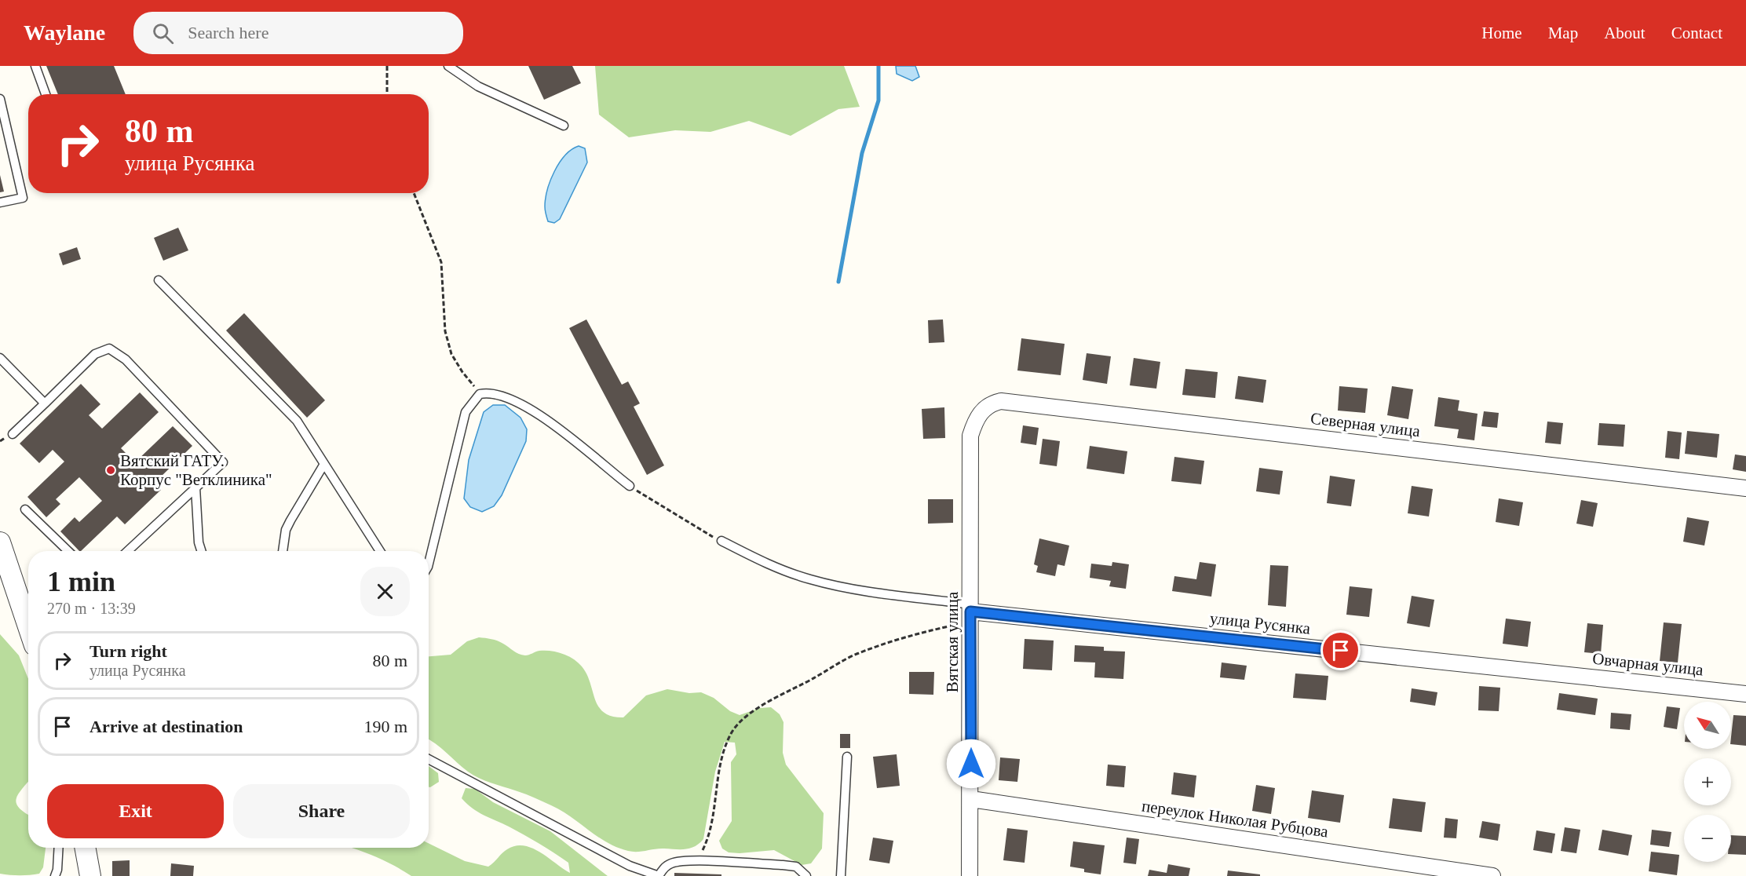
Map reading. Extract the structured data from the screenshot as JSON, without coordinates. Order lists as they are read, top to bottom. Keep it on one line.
{"streets":{"street":["Северная улица","улица Русянка","Вятская улица","Овчарная улица","переулок Николая Рубцова"]},"crossings":[["Северная улица","Вятская улица"],["улица Русянка","Вятская улица"],["улица Русянка","Овчарная улица"],["Вятская улица","переулок Николая Рубцова"]],"places":["Вятский ГАТУ. Корпус \"Ветклиника\""],"north":"top left","page":{"header":"Waylane","search":"Search here","nav":["Home","Map","About","Contact"],"turn":["80 m","улица Русянка"],"heading":["1 min","270 m · 13:39"],"list":[{"name":"Turn right","note":"улица Русянка","value":"80 m"},{"name":"Arrive at destination","value":"190 m"}],"map_buttons":["+","−"],"buttons":["Exit","Share"]}}
